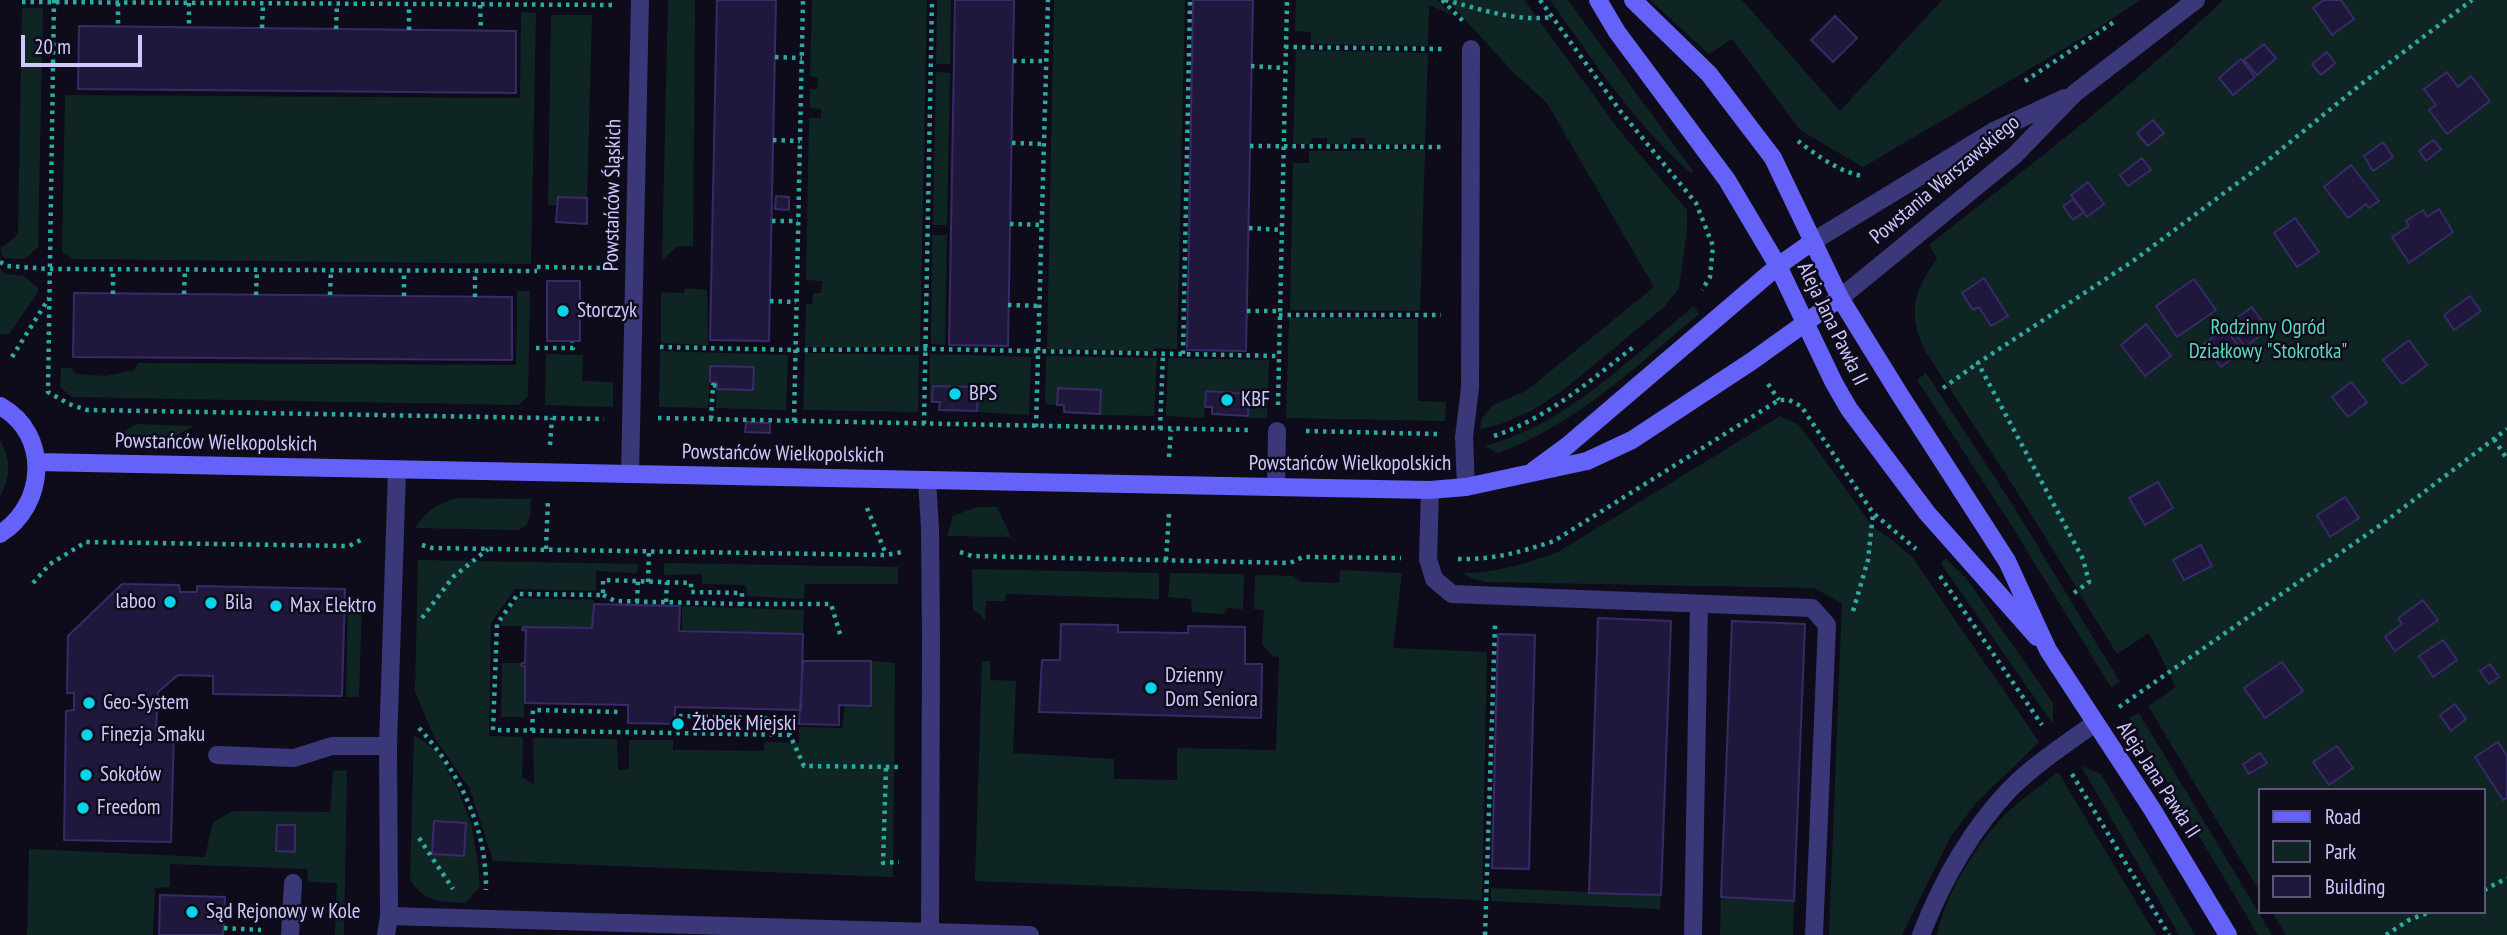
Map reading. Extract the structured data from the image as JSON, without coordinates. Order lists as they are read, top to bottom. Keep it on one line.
{"streets":{"street":["Powstania Warszawskiego","Powstańców Śląskich","Aleja Jana Pawła II","Powstańców Wielkopolskich"]},"crossings":[["Powstania Warszawskiego","Aleja Jana Pawła II"],["Powstania Warszawskiego","Powstańców Wielkopolskich"],["Powstańców Śląskich","Powstańców Wielkopolskich"],["Aleja Jana Pawła II","Powstańców Wielkopolskich"]],"parks":["Rodzinny Ogród Działkowy \"Stokrotka\""],"places":["Storczyk","BPS","KBF","laboo","Bila","Max Elektro","Dzienny Dom Seniora","Geo-System","Żłobek Miejski","Finezja Smaku","Sokołów","Freedom","Sąd Rejonowy w Kole"],"legend":["Road","Park","Building"],"scale_bar":"20 m"}
